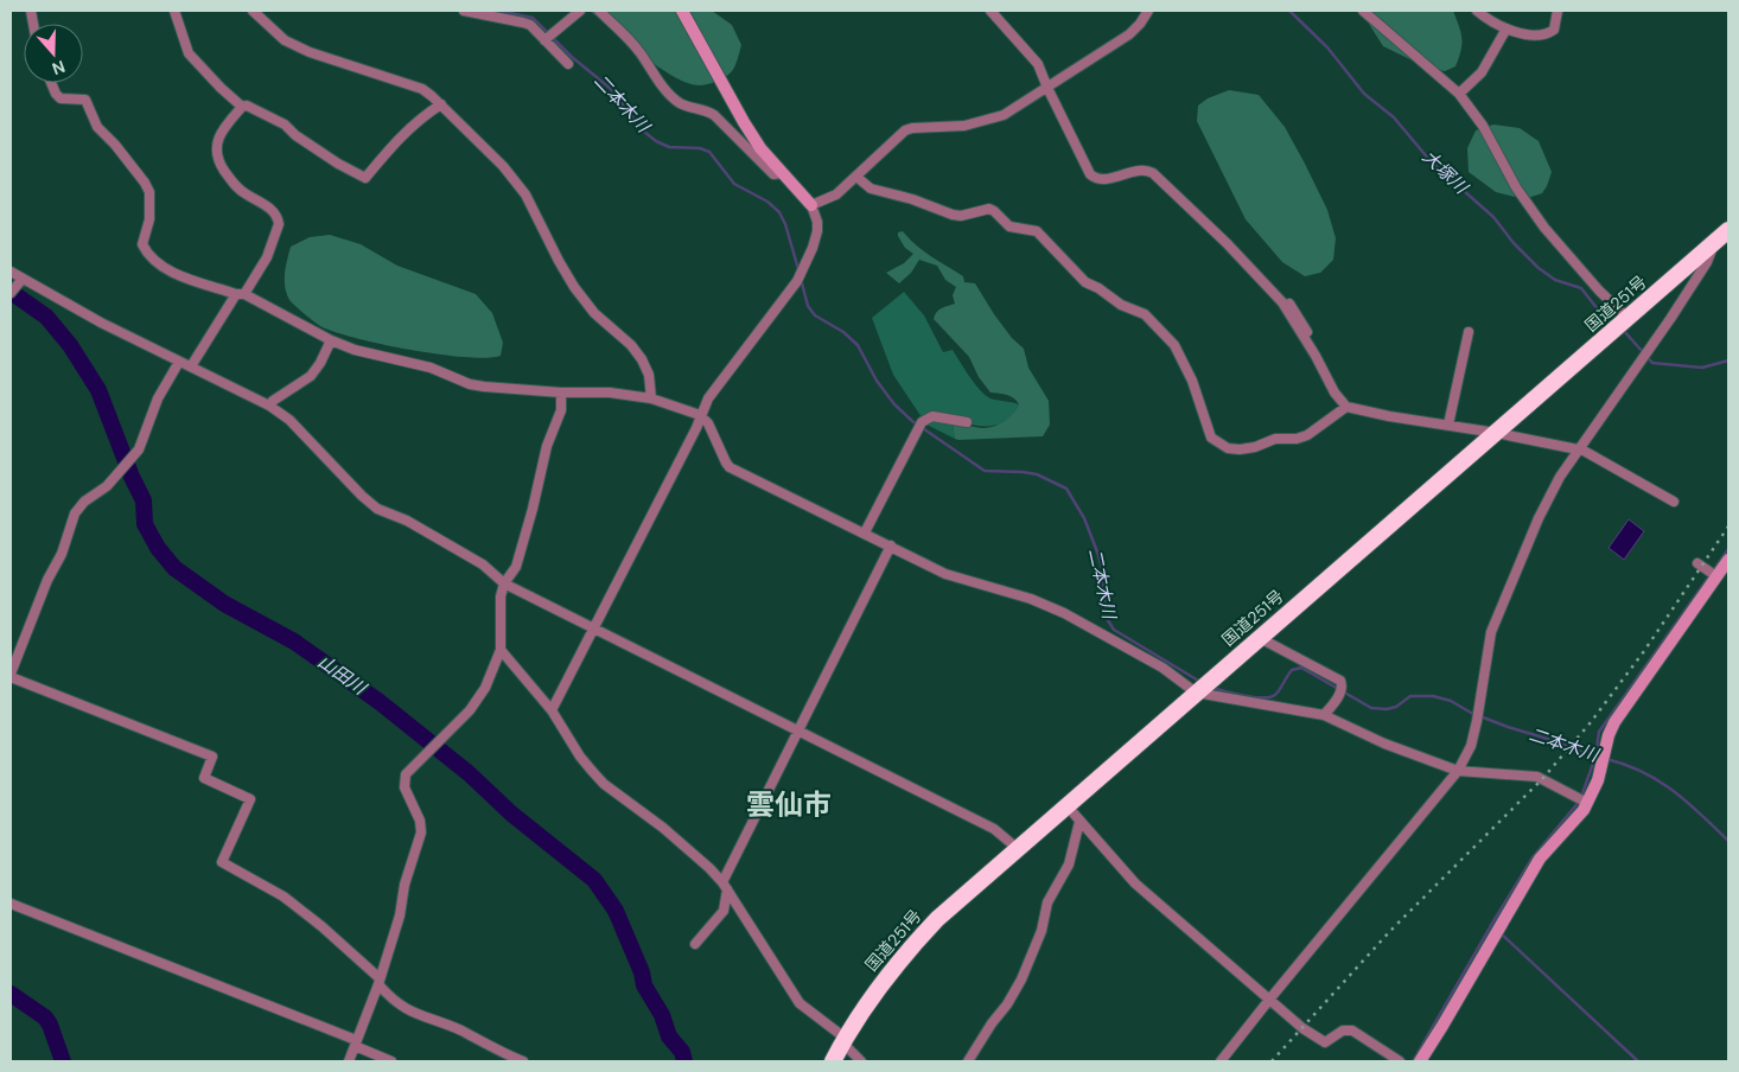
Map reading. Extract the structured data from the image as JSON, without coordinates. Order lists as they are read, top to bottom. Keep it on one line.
{"streets":{"highway":["国道251号"]},"districts":["雲仙市"],"water":["二本木川","大塚川","山田川"],"north":"bottom"}
